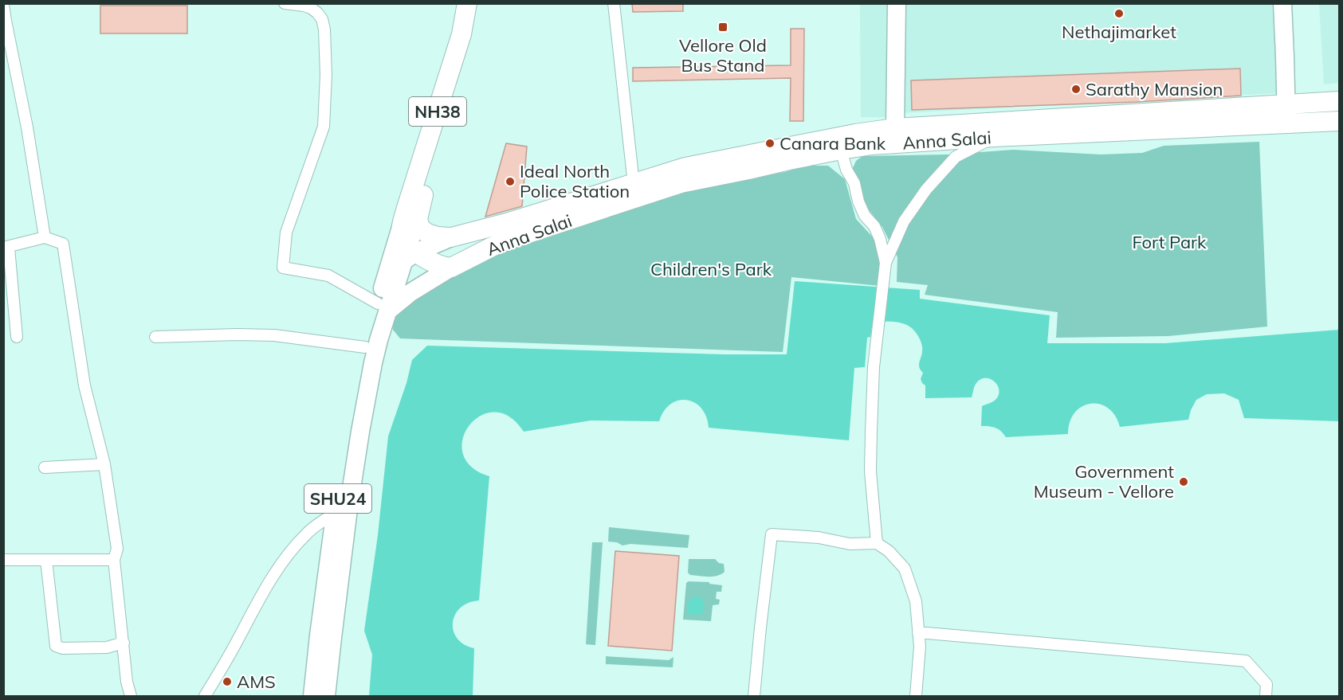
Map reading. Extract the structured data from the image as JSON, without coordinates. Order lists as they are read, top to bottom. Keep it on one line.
{"streets":{"highway":["NH38","Anna Salai"],"main road":["SHU24"]},"crossings":[["NH38","Anna Salai"],["NH38","SHU24"],["Anna Salai","SHU24"]],"parks":["Fort Park","Children's Park"],"places":{"other":["Nethajimarket","Sarathy Mansion","Canara Bank","Ideal North Police Station","Government Museum - Vellore","AMS"],"transit":["Vellore Old Bus Stand"]}}
